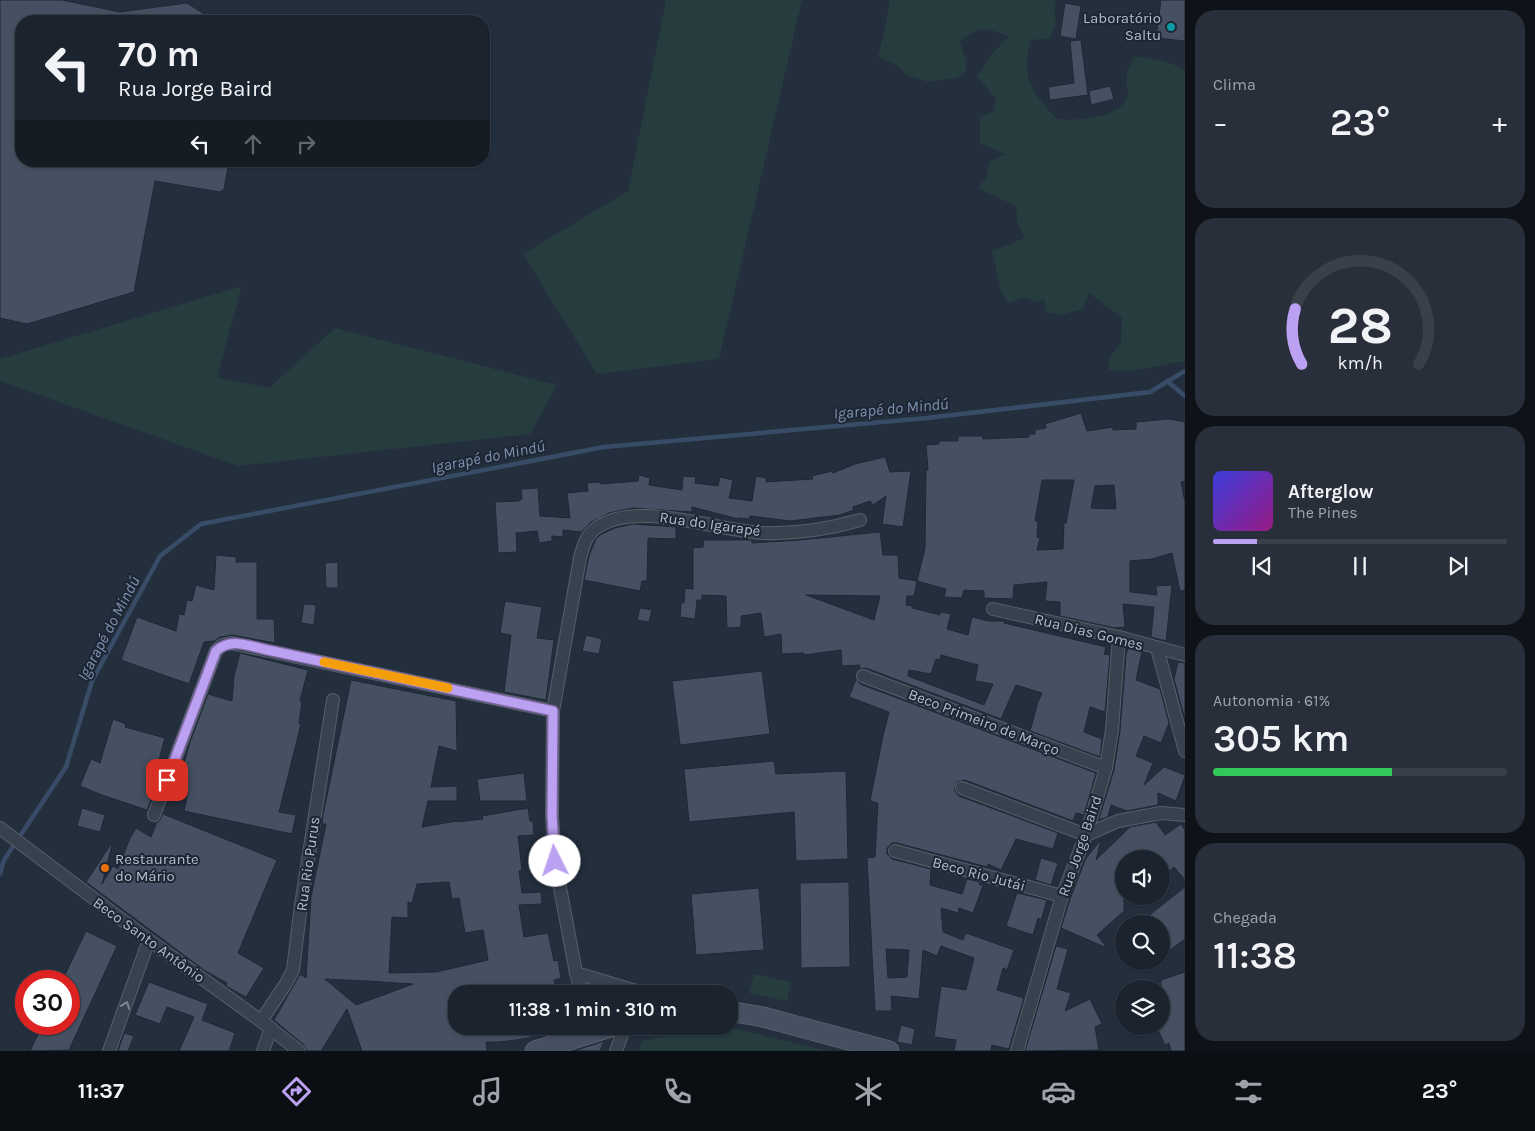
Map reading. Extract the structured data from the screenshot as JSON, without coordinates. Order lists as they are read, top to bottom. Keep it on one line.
{"streets":{"street":["Rua do Igarapé","Rua Dias Gomes","Beco Primeiro de Março","Rua Jorge Baird","Rua Rio Purus","Beco Rio Jutái","Beco Santo Antônio"]},"crossings":[["Rua Dias Gomes","Rua Jorge Baird"],["Beco Primeiro de Março","Rua Jorge Baird"],["Rua Jorge Baird","Beco Rio Jutái"],["Rua Rio Purus","Beco Santo Antônio"]],"water":["Igarapé do Mindú"],"places":["Laboratório Saltu","Restaurante do Mário"],"page":{"tile":["Clima",["Autonomia · 61%","305 km"],["Chegada","11:38"]],"turn":["70 m","Rua Jorge Baird"],"heat":["−","23°","+"],"song":["Afterglow","The Pines"],"limit":"30","trip":"11:38 · 1 min · 310 m","tabs":["11:37","23°"],"gauge":["28","km/h"]}}
